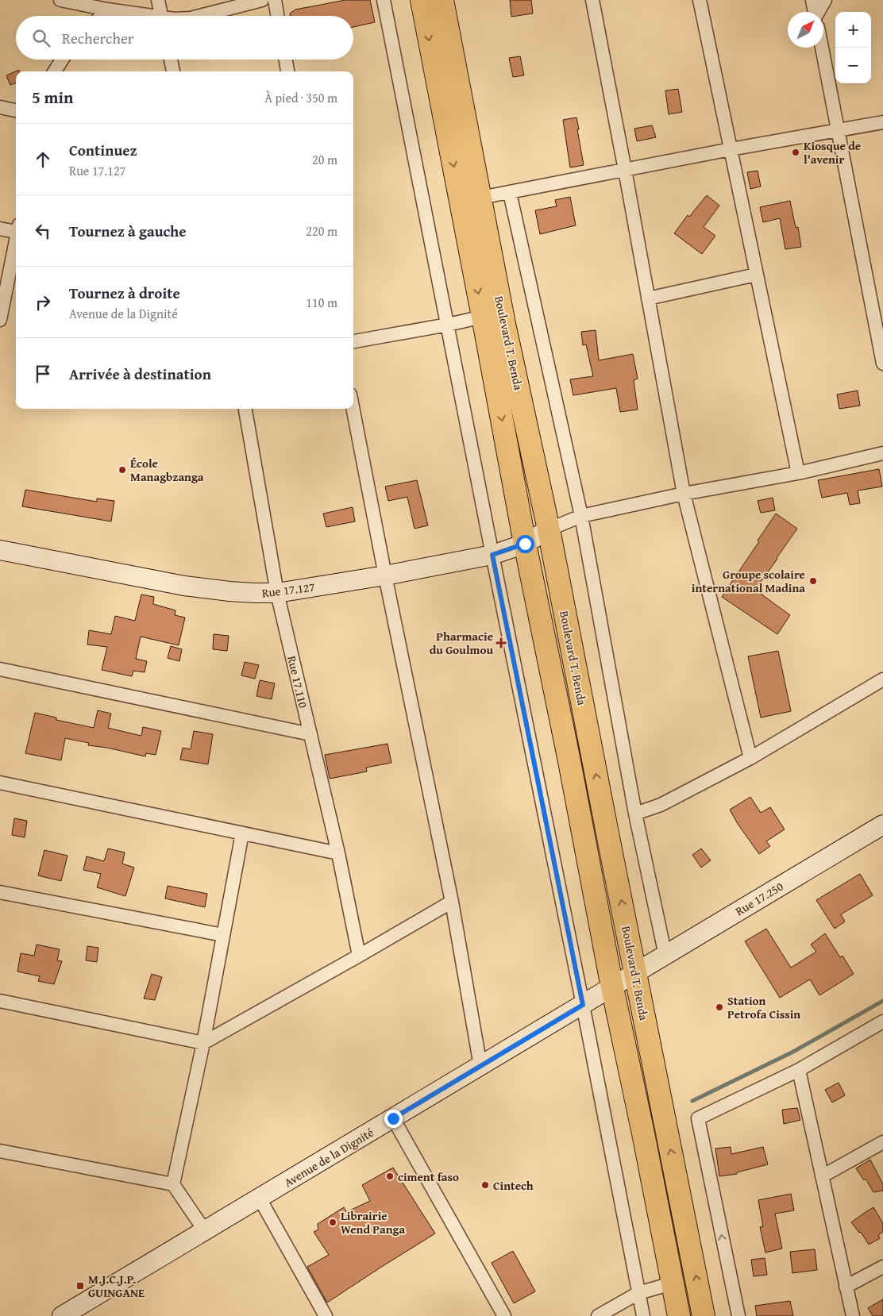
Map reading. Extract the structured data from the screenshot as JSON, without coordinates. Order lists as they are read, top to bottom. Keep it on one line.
{"streets":{"highway":["Boulevard T. Benda"],"street":["Rue 17.127","Rue 17.110","Rue 17.250","Avenue de la Dignité"]},"crossings":[["Boulevard T. Benda","Rue 17.127"],["Boulevard T. Benda","Rue 17.250"],["Boulevard T. Benda","Avenue de la Dignité"],["Rue 17.127","Rue 17.110"],["Rue 17.250","Avenue de la Dignité"]],"places":{"other":["Kiosque de l'avenir","École Managbzanga","Groupe scolaire international Madina","Station Petrofa Cissin","ciment faso","Cintech","Librairie Wend Panga"],"health":["Pharmacie du Goulmou"],"transit":["M.J.C.J.P. GUINGANE"]},"north":"top right","page":{"map_buttons":["+","−"],"search":"Rechercher","heading":["5 min","À pied · 350 m"],"list":[["Continuez","Rue 17.127","20 m"],["Tournez à gauche","220 m"],["Tournez à droite","Avenue de la Dignité","110 m"],"Arrivée à destination"]}}
